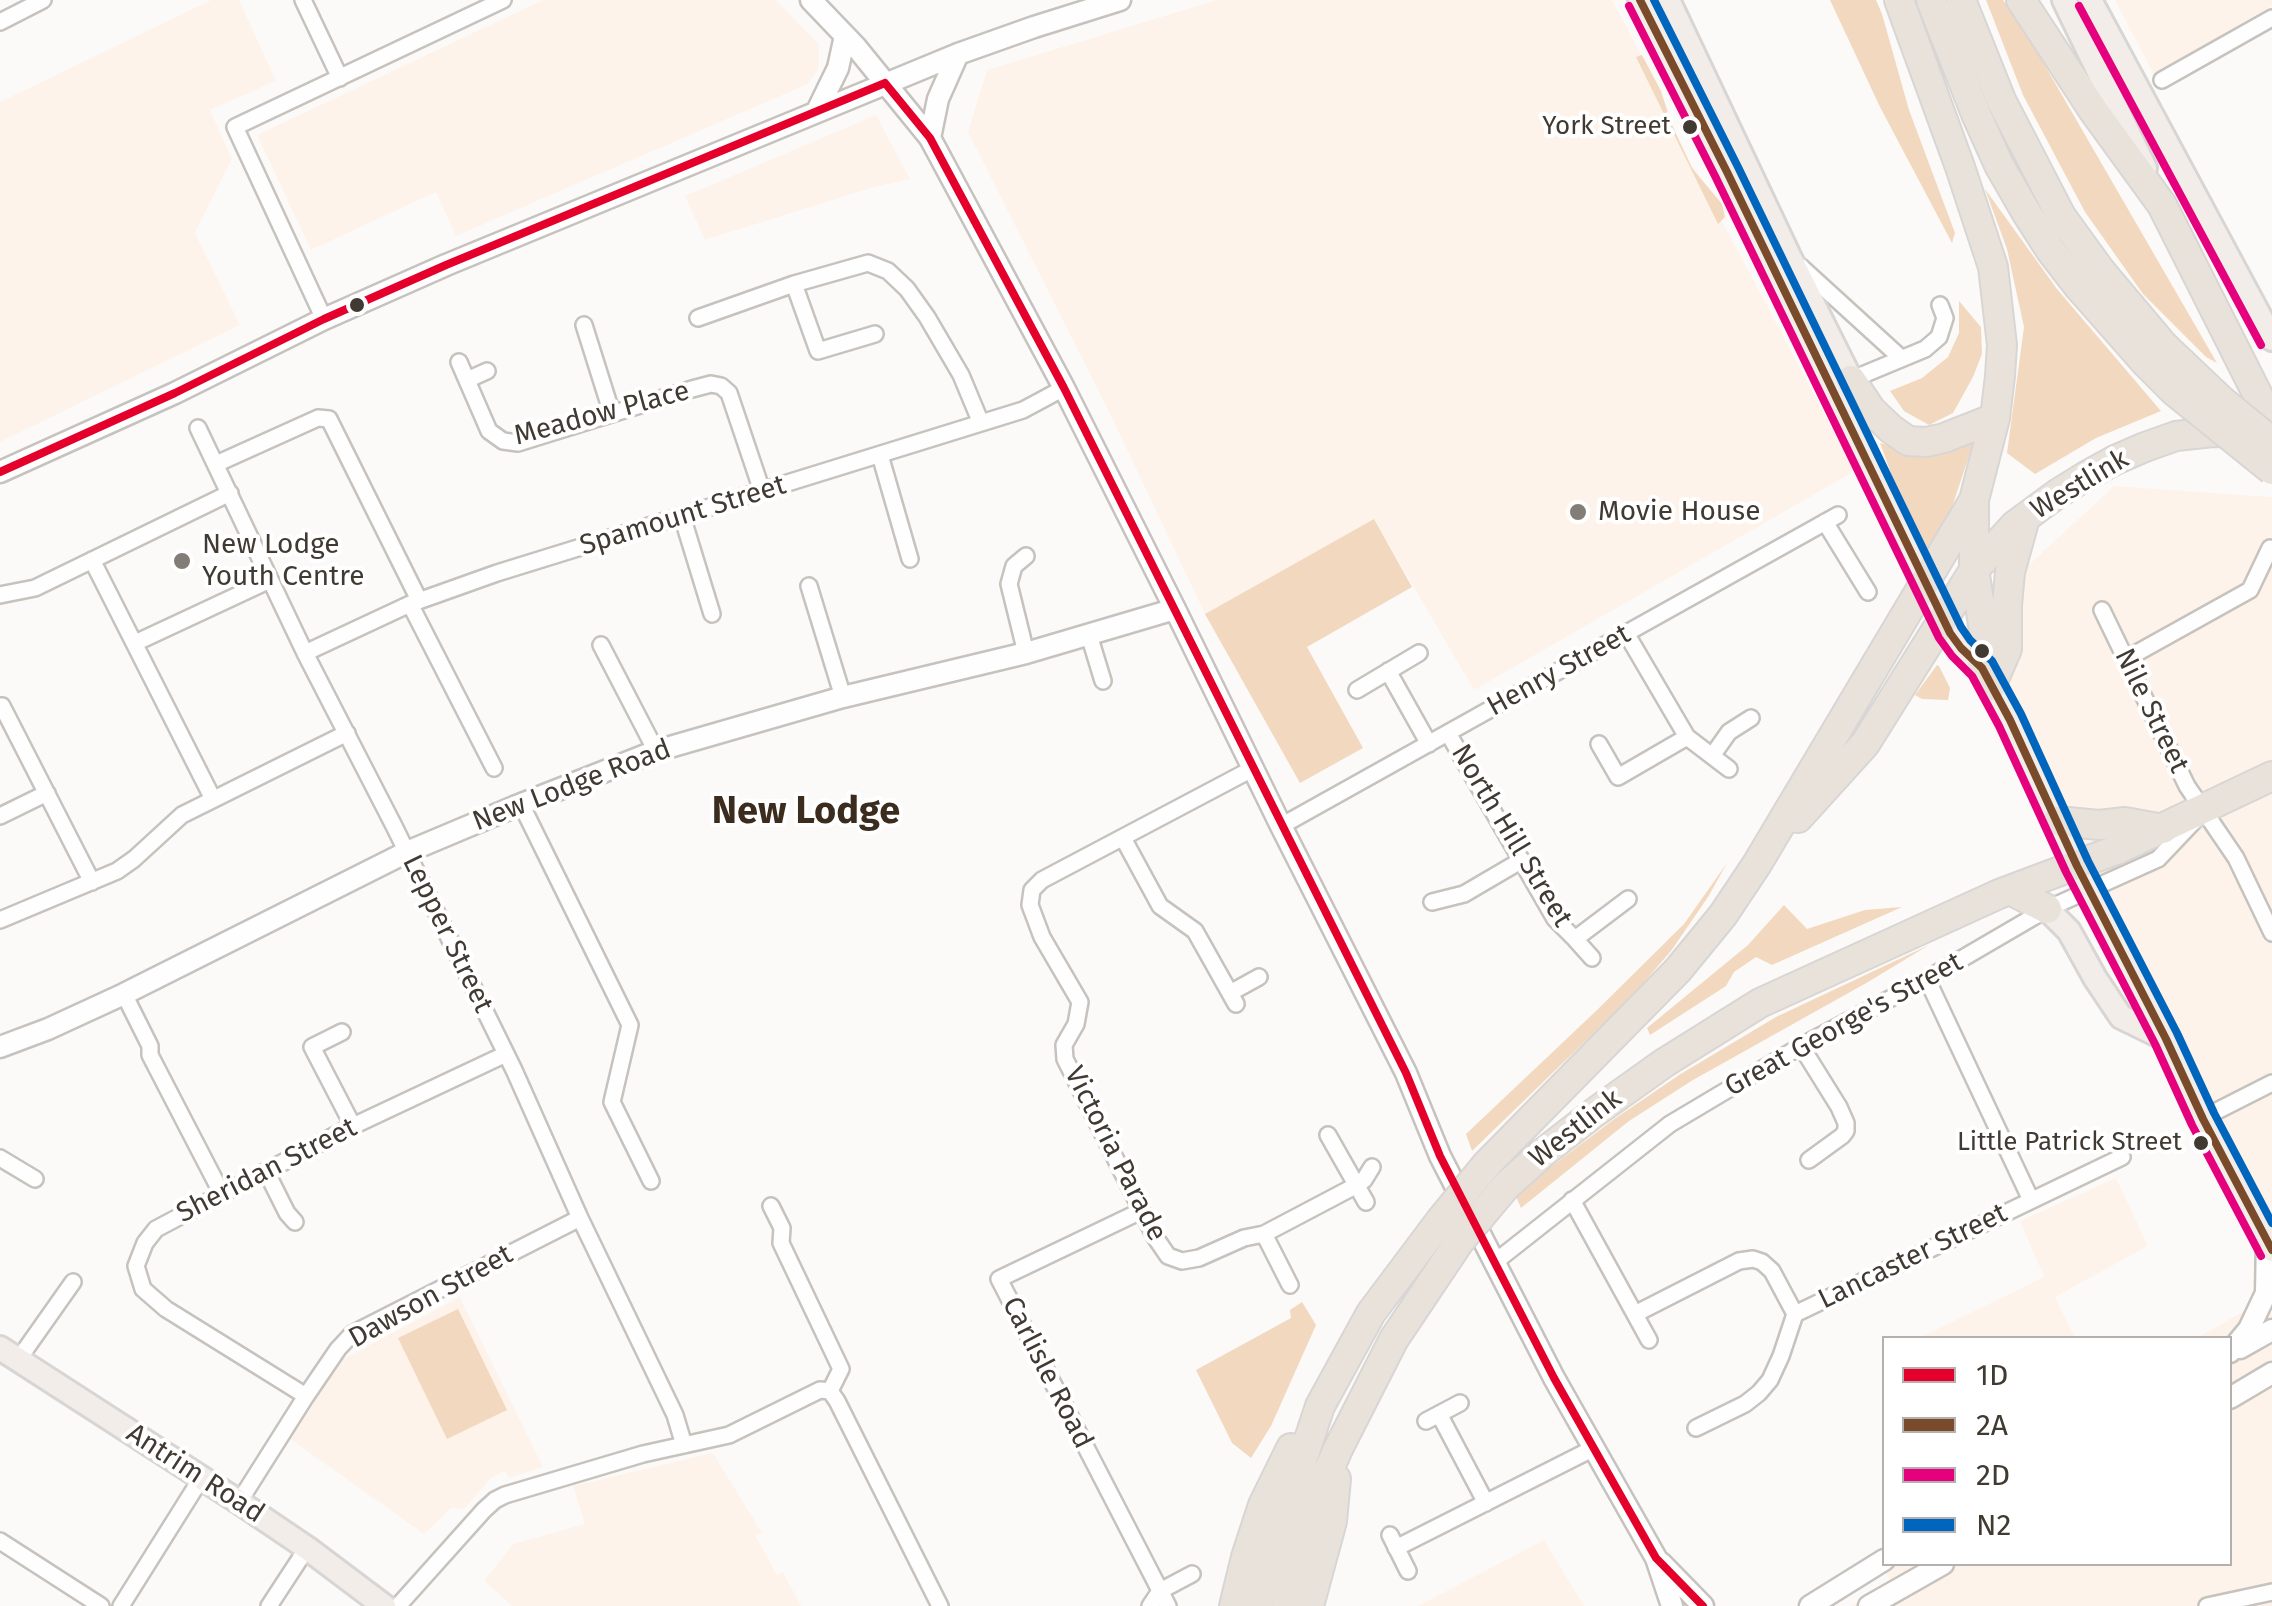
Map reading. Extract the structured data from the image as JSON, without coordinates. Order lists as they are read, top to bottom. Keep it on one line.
{"streets":{"highway":["Westlink","Great George's Street"],"main road":["Antrim Road"],"street":["Meadow Place","Spamount Street","Henry Street","Nile Street","New Lodge Road","North Hill Street","Lepper Street","Victoria Parade","Sheridan Street","Lancaster Street","Dawson Street","Carlisle Road"]},"crossings":[["Meadow Place","Spamount Street"],["Westlink","Great George's Street"],["Spamount Street","Lepper Street"],["Henry Street","North Hill Street"],["Nile Street","Great George's Street"],["New Lodge Road","Lepper Street"],["Lepper Street","Sheridan Street"],["Lepper Street","Dawson Street"],["Victoria Parade","Carlisle Road"],["Sheridan Street","Dawson Street"],["Dawson Street","Antrim Road"]],"districts":["New Lodge"],"places":["York Street","Movie House","New Lodge Youth Centre","Little Patrick Street"],"lines":["transit line 2A","transit line N2","transit line 2D","transit line 1D"],"legend":["1D","2A","2D","N2"]}
